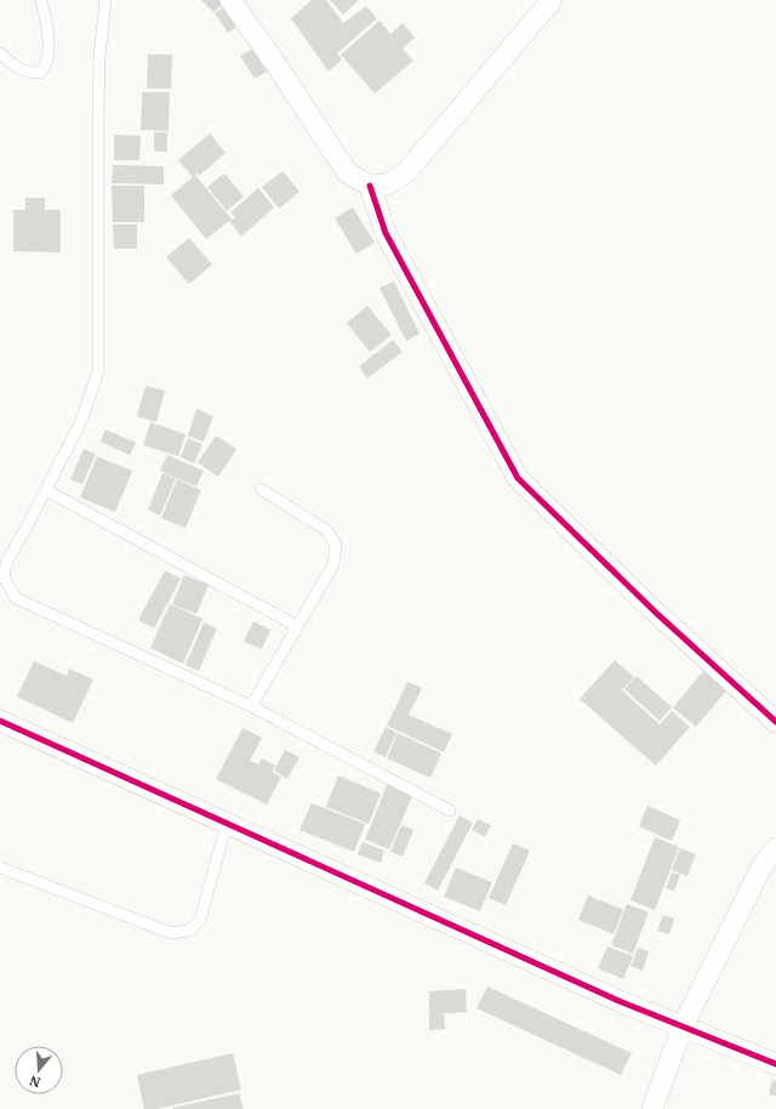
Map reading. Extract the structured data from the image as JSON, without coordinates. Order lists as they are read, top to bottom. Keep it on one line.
{"north":"bottom"}
